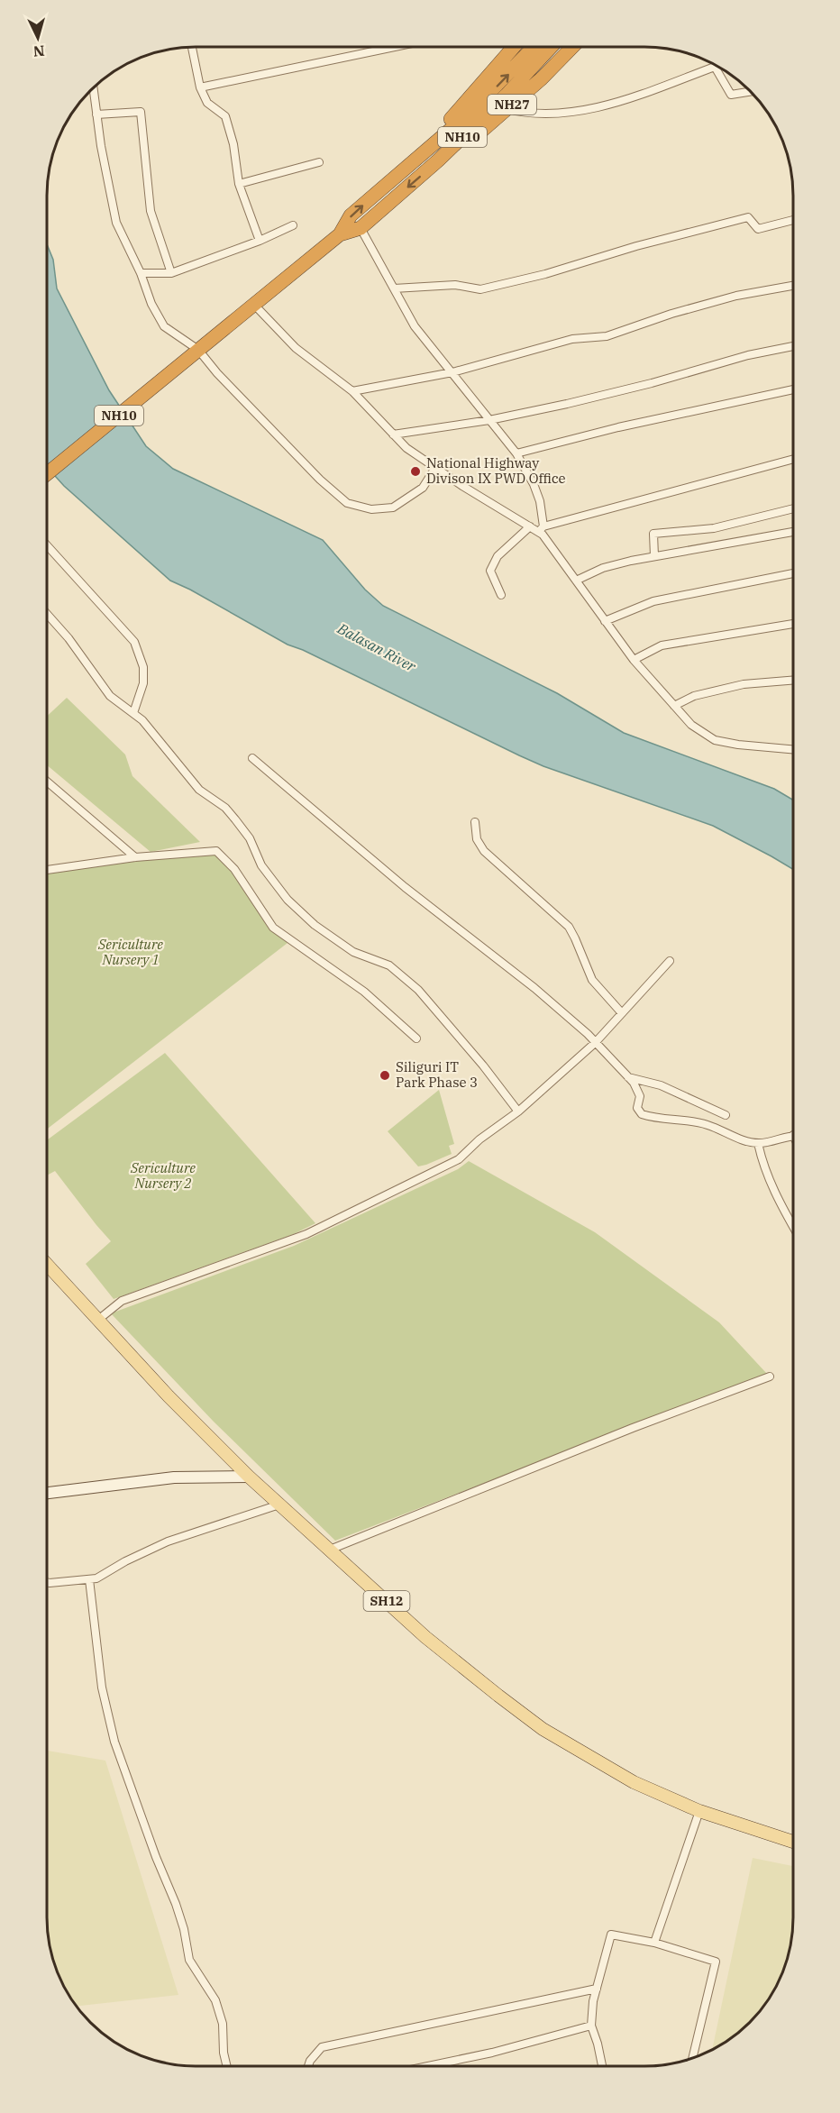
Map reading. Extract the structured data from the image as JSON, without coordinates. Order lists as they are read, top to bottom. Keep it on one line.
{"streets":{"highway":["NH27","NH10"],"main road":["SH12"]},"crossings":[["NH27","NH10"]],"water":["Balasan River"],"parks":["Sericulture Nursery 1","Sericulture Nursery 2"],"places":["National Highway Divison IX PWD Office","Siliguri IT Park Phase 3"],"north":"bottom"}
